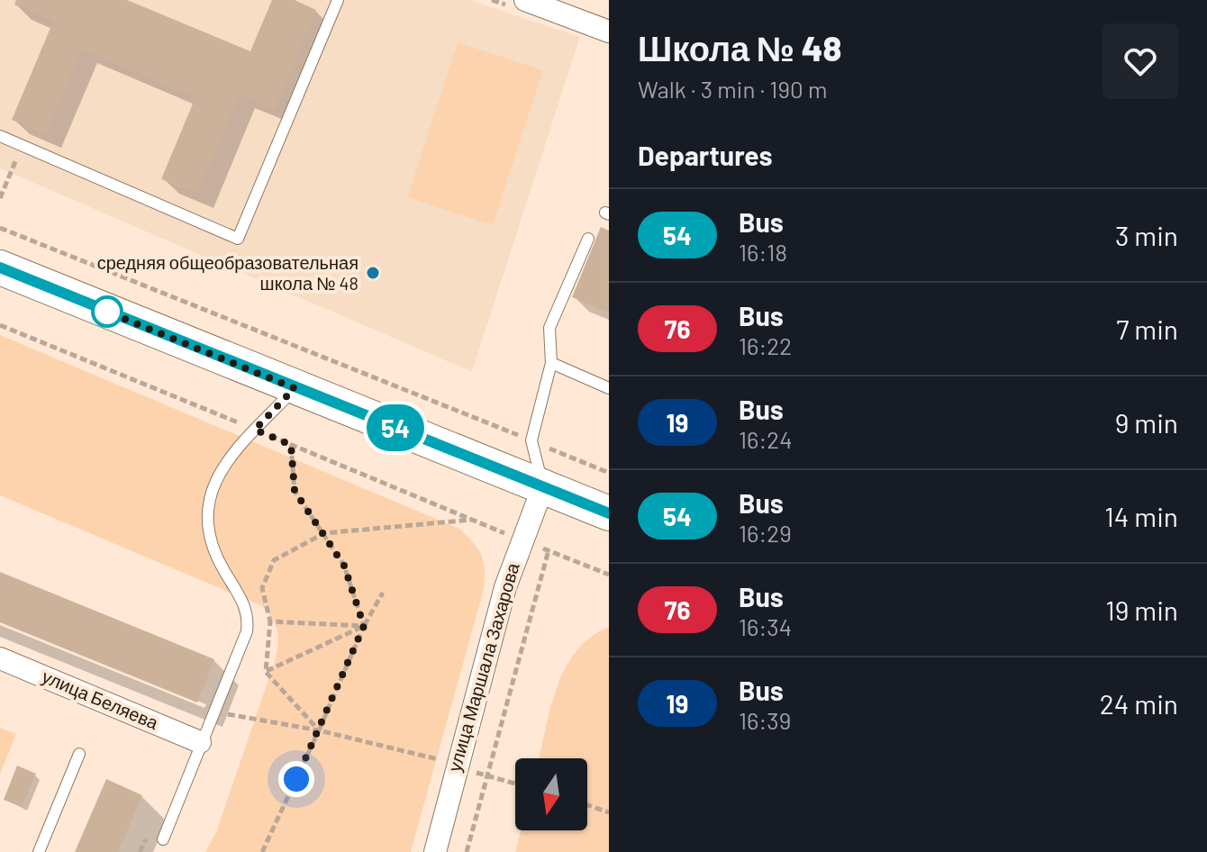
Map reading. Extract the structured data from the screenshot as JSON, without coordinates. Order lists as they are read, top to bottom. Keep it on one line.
{"streets":{"street":["улица Маршала Захарова","улица Беляева"]},"places":["средняя общеобразовательная школа № 48"],"lines":["bus line 54"],"north":"bottom","page":{"on_map":"54","heading":[["Школа № 48","Walk · 3 min · 190 m"],"Departures"],"list":[{"mark":"54","name":"Bus","note":"16:18","value":"3 min"},{"mark":"76","name":"Bus","note":"16:22","value":"7 min"},{"mark":"19","name":"Bus","note":"16:24","value":"9 min"},{"mark":"54","name":"Bus","note":"16:29","value":"14 min"},{"mark":"76","name":"Bus","note":"16:34","value":"19 min"},{"mark":"19","name":"Bus","note":"16:39","value":"24 min"}]}}
